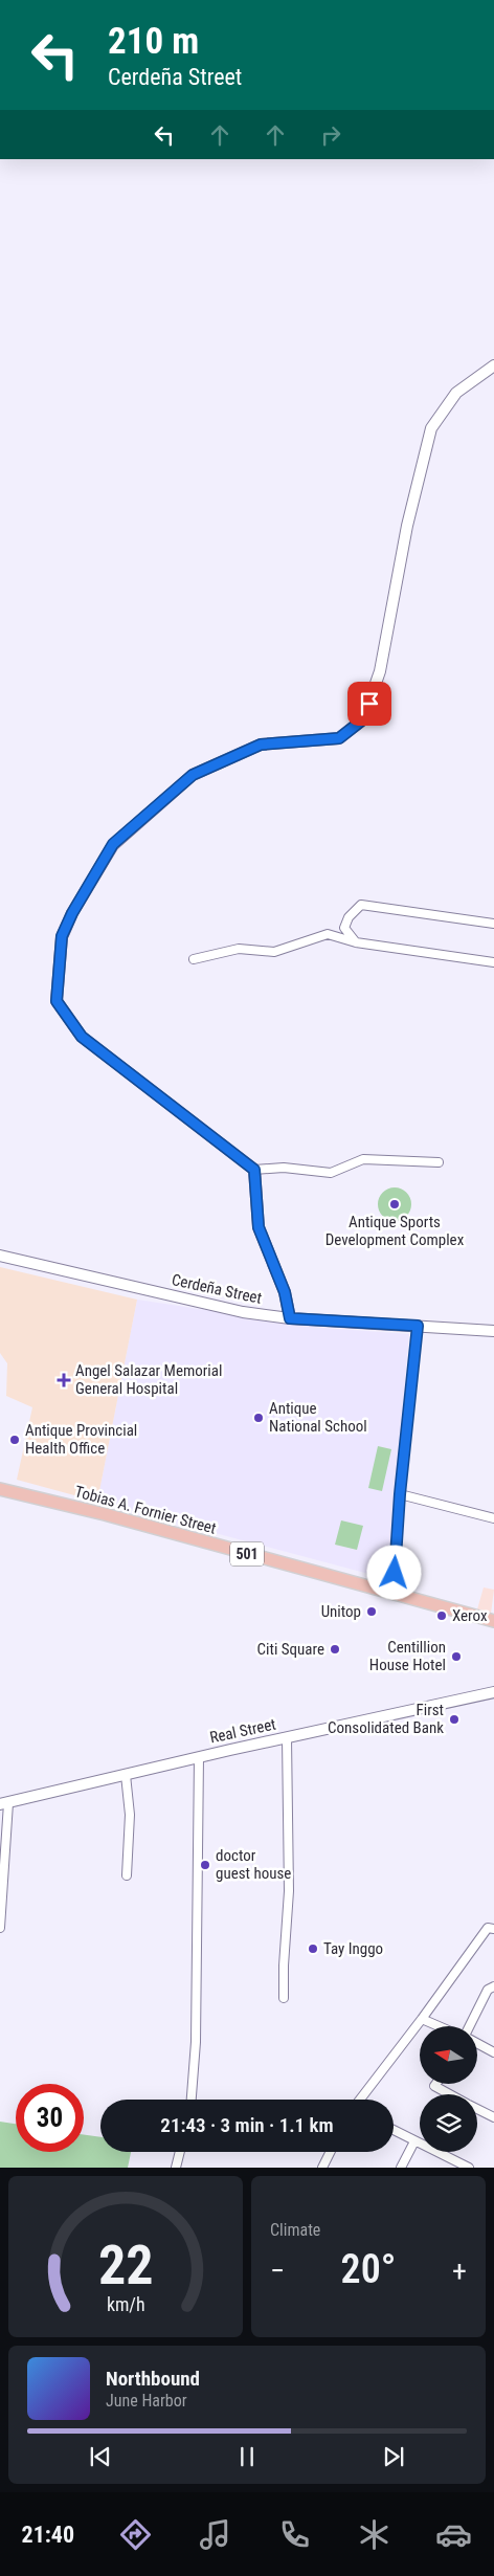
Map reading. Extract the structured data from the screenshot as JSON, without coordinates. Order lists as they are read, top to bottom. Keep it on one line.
{"streets":{"main road":["Cerdeña Street","Tobias A. Fornier Street","501","Real Street"]},"places":{"other":["Antique Sports Development Complex","Antique National School","Antique Provincial Health Office","Unitop","Xerox","Citi Square","Centillion House Hotel","First Consolidated Bank","doctor guest house","Tay Inggo"],"health":["Angel Salazar Memorial General Hospital"]},"north":"left","page":{"turn":["210 m","Cerdeña Street"],"limit":"30","trip":"21:43 · 3 min · 1.1 km","tile":"Climate","heat":["−","20°","+"],"song":["Northbound","June Harbor"],"tabs":"21:40","gauge":["22","km/h"]}}
